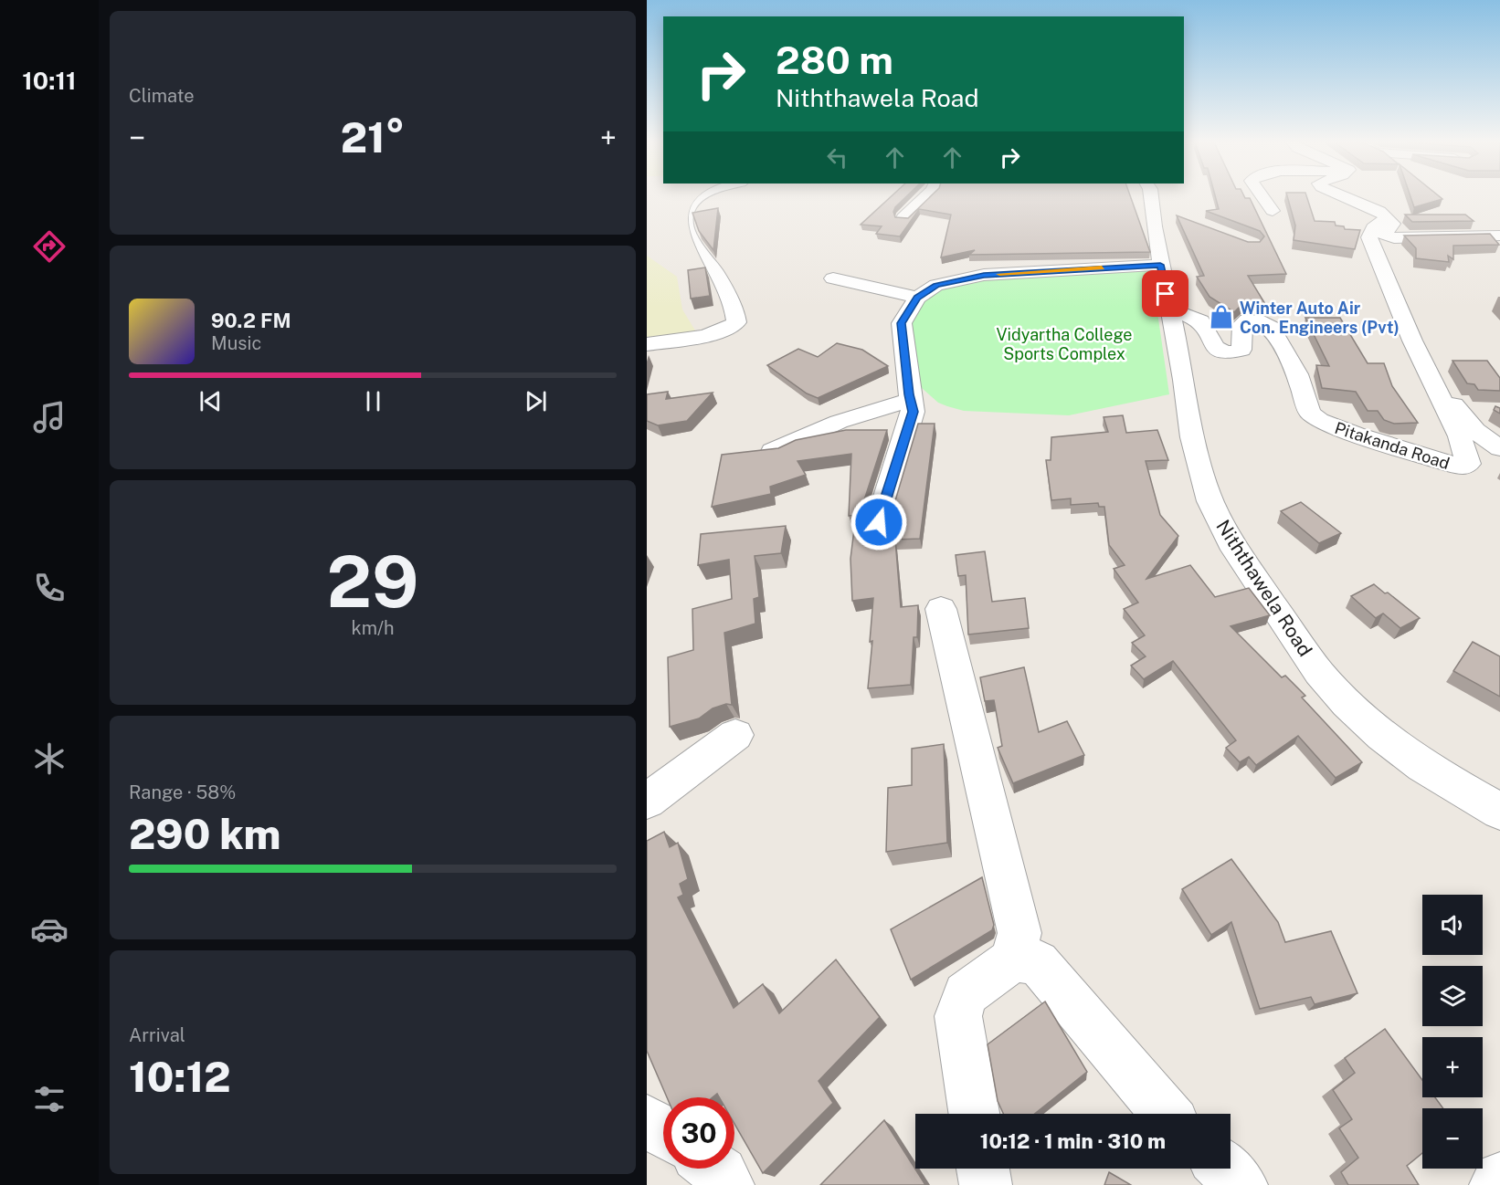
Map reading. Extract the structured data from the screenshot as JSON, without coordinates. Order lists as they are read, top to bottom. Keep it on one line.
{"streets":{"street":["Pitakanda Road","Niththawela Road"]},"crossings":[["Pitakanda Road","Niththawela Road"]],"parks":["Vidyartha College Sports Complex"],"places":{"shop":["Winter Auto Air Con. Engineers (Pvt)"]},"page":{"tabs":"10:11","tile":["Climate",["29","km/h"],["Range · 58%","290 km"],["Arrival","10:12"]],"turn":["280 m","Niththawela Road"],"heat":["−","21°","+"],"song":["90.2 FM","Music"],"map_buttons":["+","−"],"limit":"30","trip":"10:12 · 1 min · 310 m"}}
